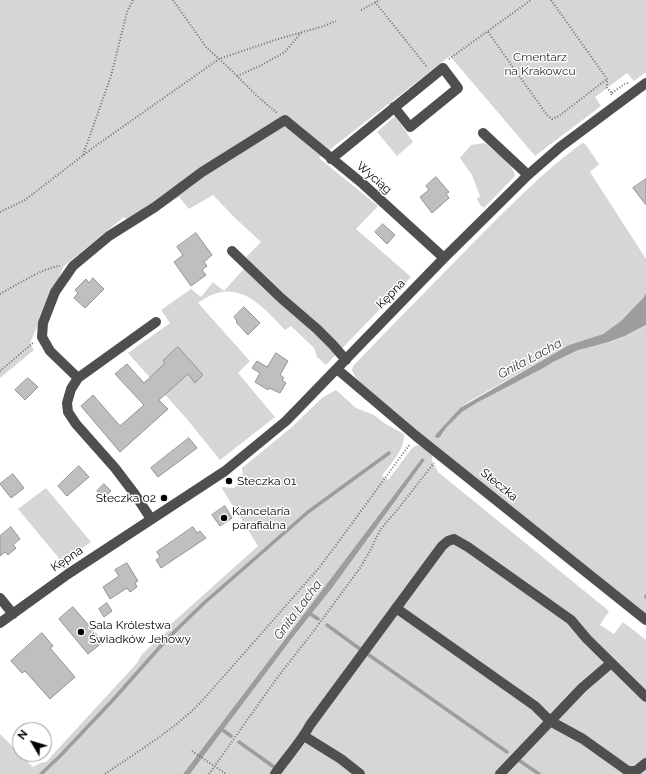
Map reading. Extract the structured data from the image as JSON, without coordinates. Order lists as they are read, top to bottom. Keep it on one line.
{"streets":{"street":["Wyciąg","Kępna","Steczka"]},"crossings":[["Wyciąg","Kępna"],["Kępna","Steczka"]],"water":["Gniła Łacha"],"parks":["Cmentarz na Krakowcu"],"places":["Steczka 01","Steczka 02","Kancelaria parafialna","Sala Królestwa Świadków Jehowy"],"north":"top left"}
